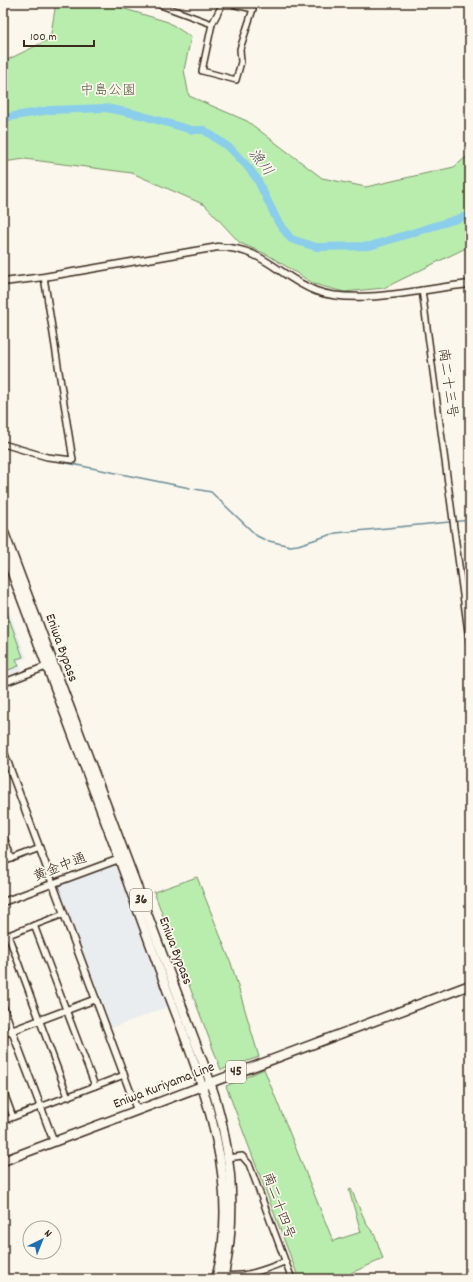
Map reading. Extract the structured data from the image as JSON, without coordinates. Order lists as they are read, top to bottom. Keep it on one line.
{"streets":{"main road":["Eniwa Bypass","36","45","Eniwa Kuriyama Line"],"street":["南二十三号","黄金中通","南二十四号"]},"crossings":[["Eniwa Bypass","黄金中通"],["Eniwa Bypass","Eniwa Kuriyama Line"],["Eniwa Bypass","南二十四号"]],"water":["漁川"],"parks":["中島公園"],"scale_bar":"100 m","north":"top right"}
